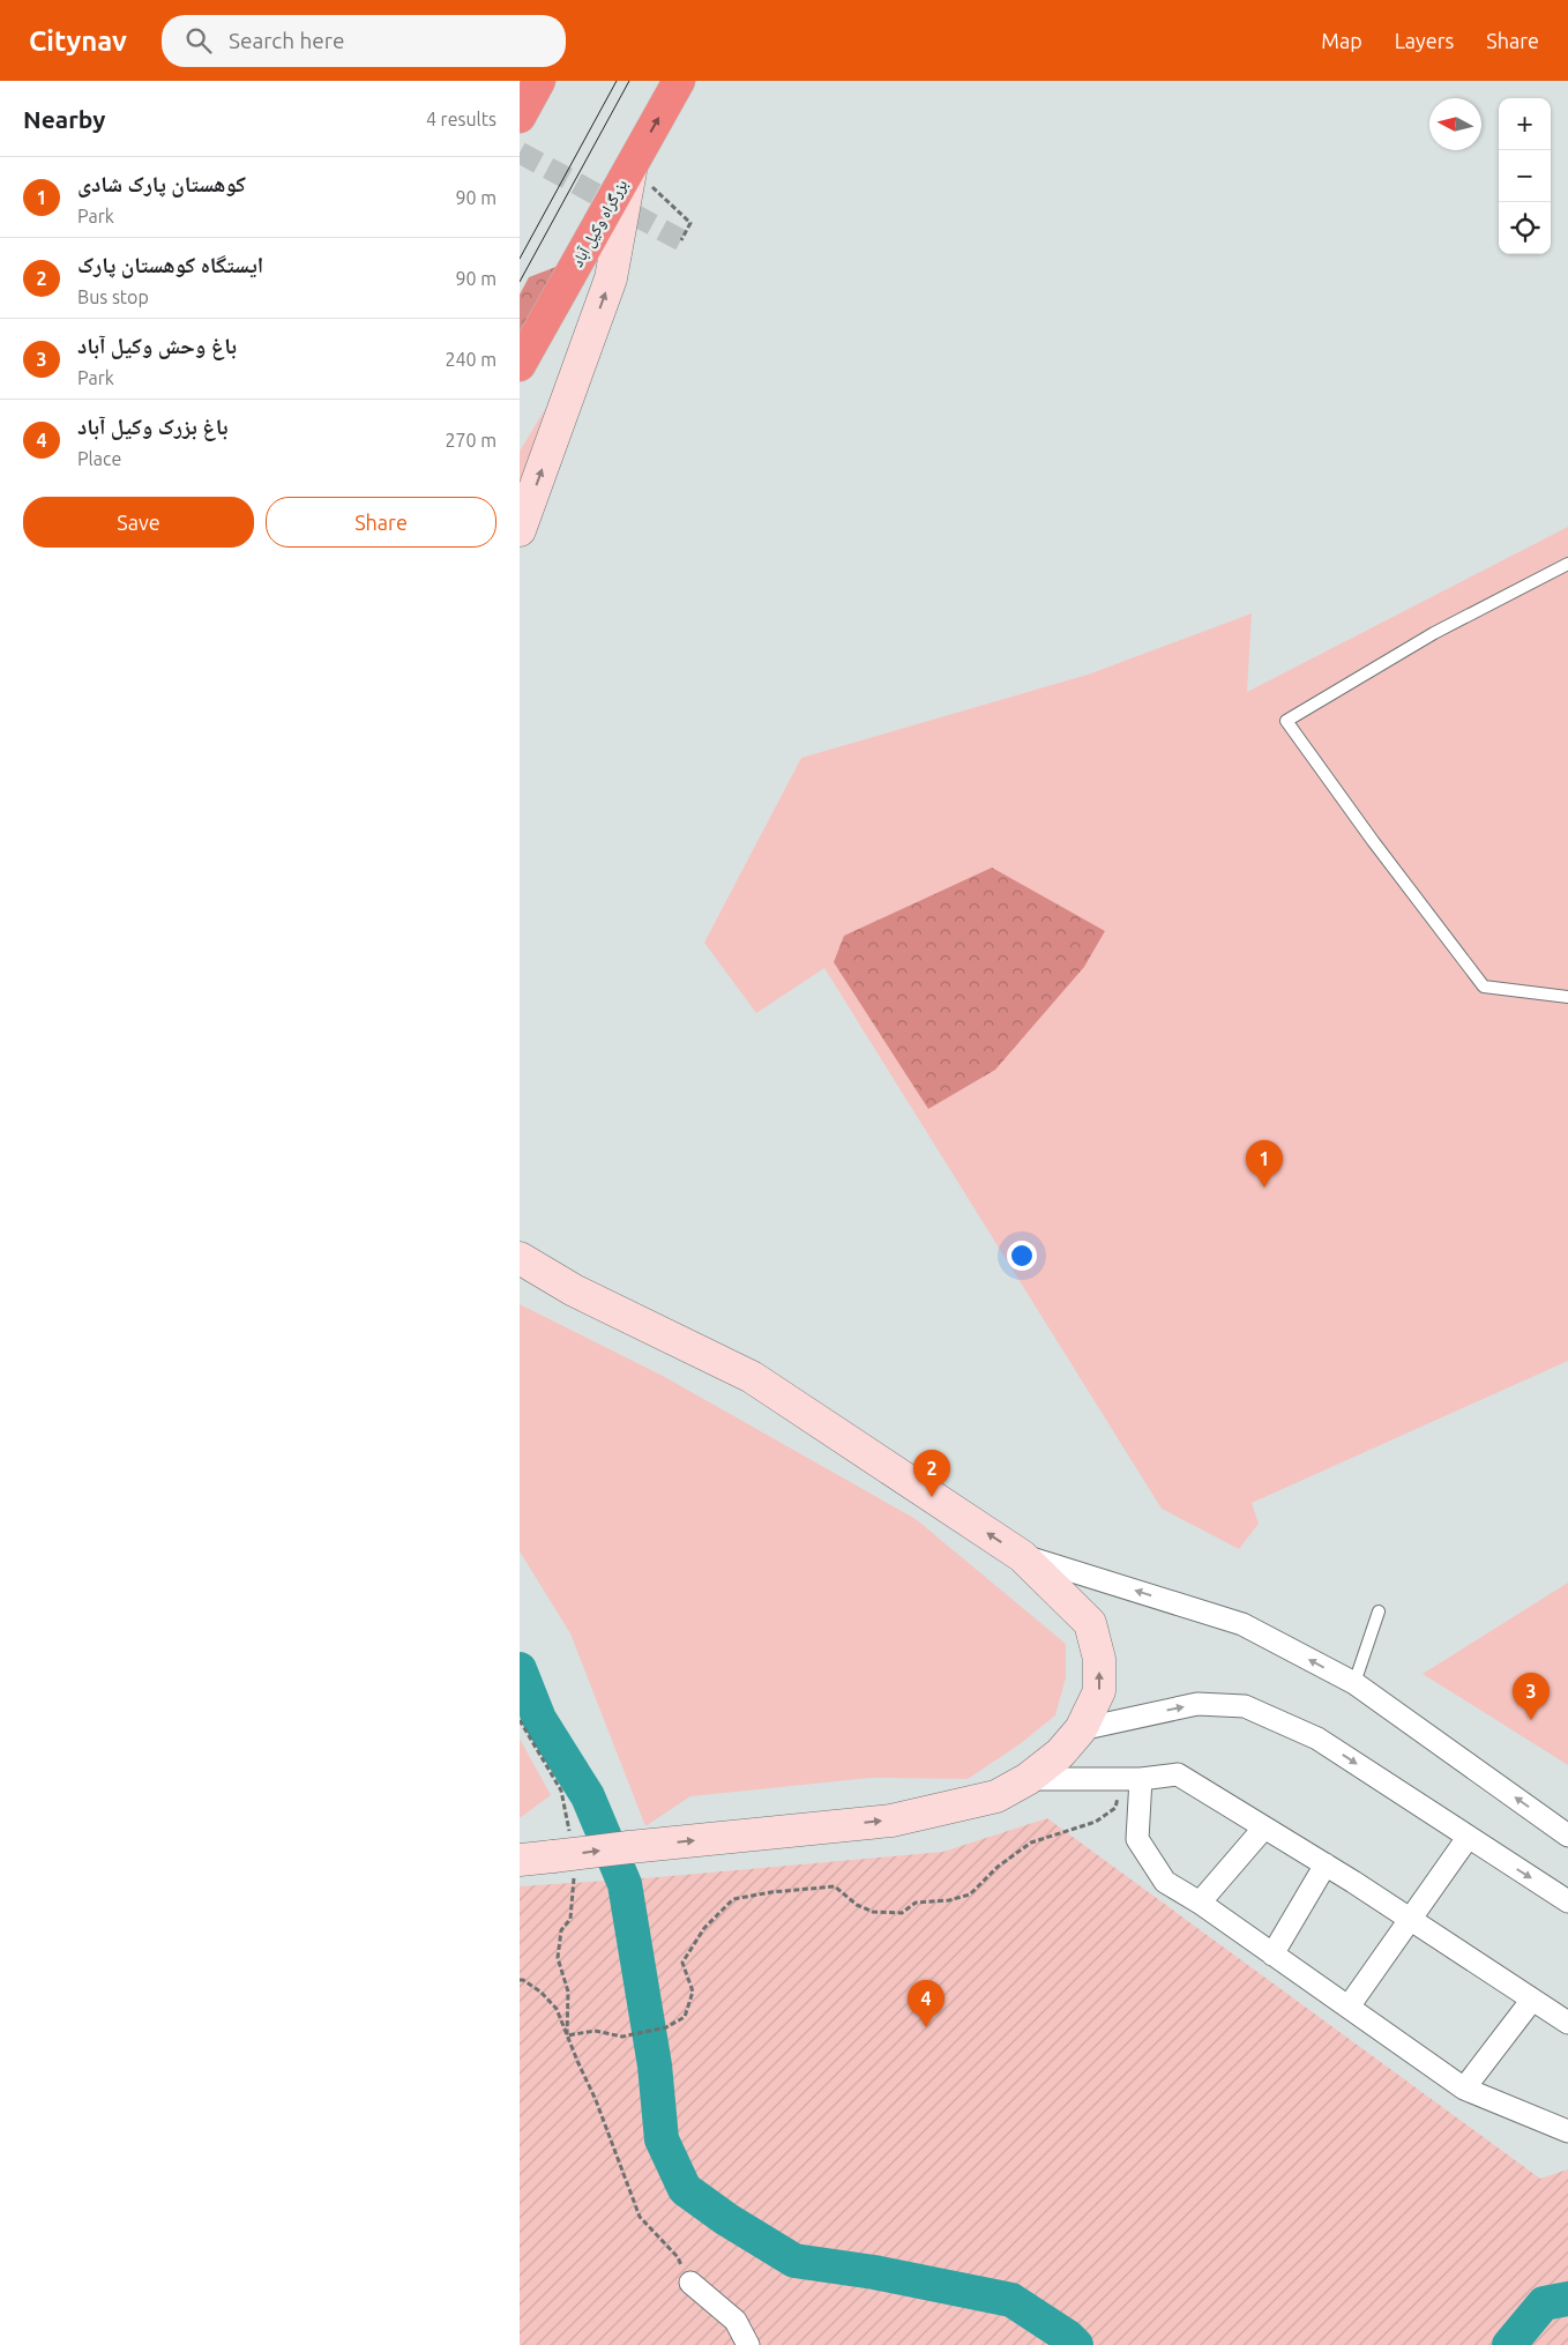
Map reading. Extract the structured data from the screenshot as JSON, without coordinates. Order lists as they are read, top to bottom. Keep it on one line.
{"streets":{"highway":["بزرگراه وکیل آباد"]},"north":"left","page":{"header":"Citynav","search":"Search here","nav":["Map","Layers","Share"],"heading":["Nearby","4 results"],"map_buttons":["+","−"],"list":[{"mark":"1","name":"کوهستان پارک شادی","note":"Park","value":"90 m"},{"mark":"2","name":"ایستگاه کوهستان پارک","note":"Bus stop","value":"90 m"},{"mark":"3","name":"باغ وحش وکیل آباد","note":"Park","value":"240 m"},{"mark":"4","name":"باغ بزرک وکیل آباد","note":"Place","value":"270 m"}],"buttons":["Save","Share"],"pins":["1","2","3","4"]}}
